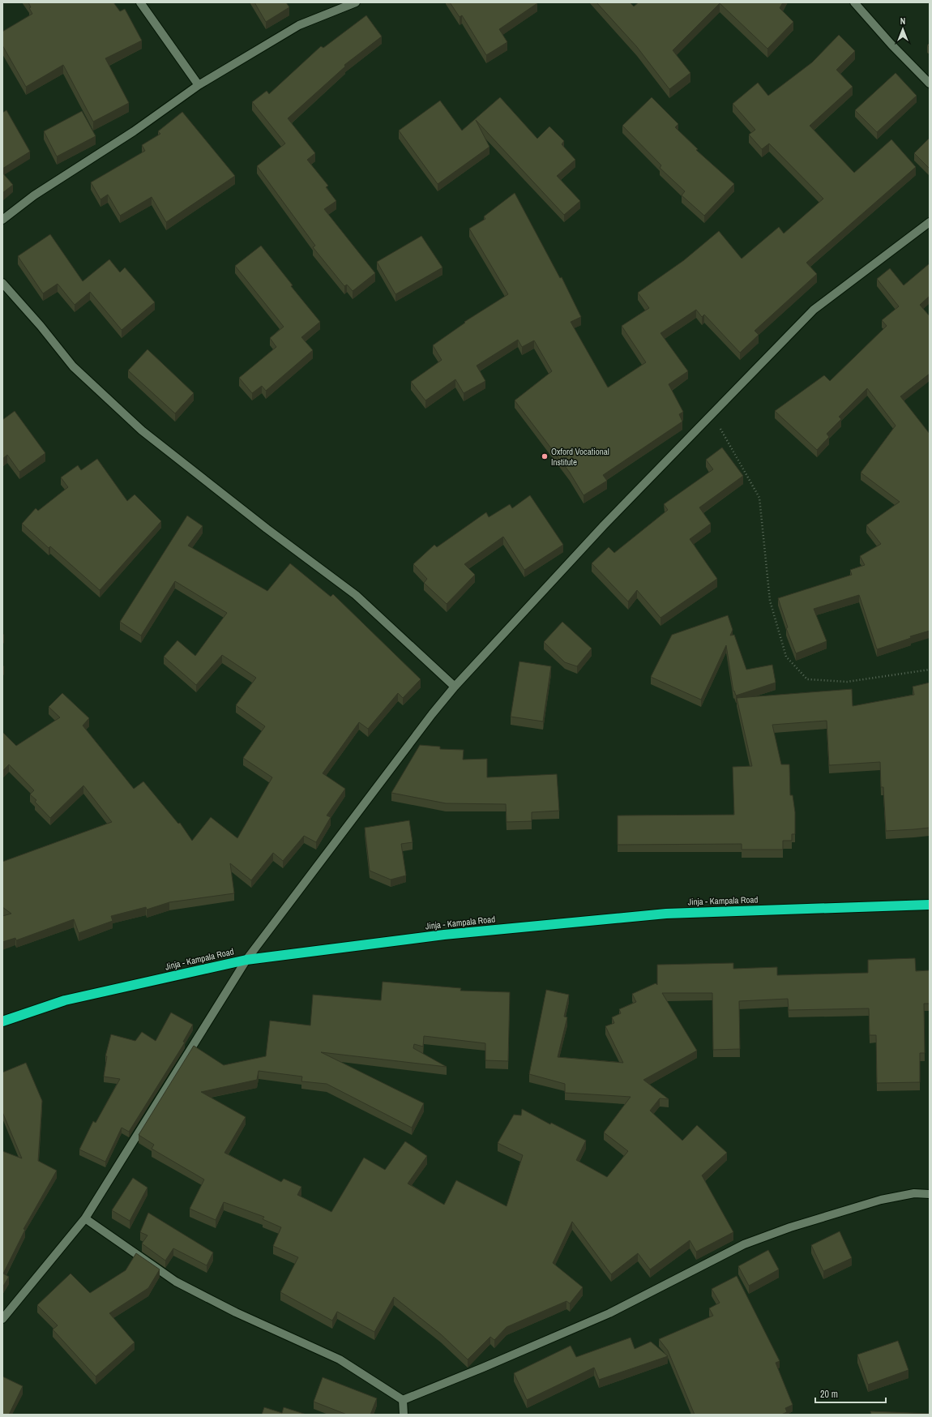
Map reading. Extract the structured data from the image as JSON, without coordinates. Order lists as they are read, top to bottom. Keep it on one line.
{"streets":{"highway":["Jinja - Kampala Road"]},"places":["Oxford Vocational Institute"],"scale_bar":"20 m","north":"top"}
